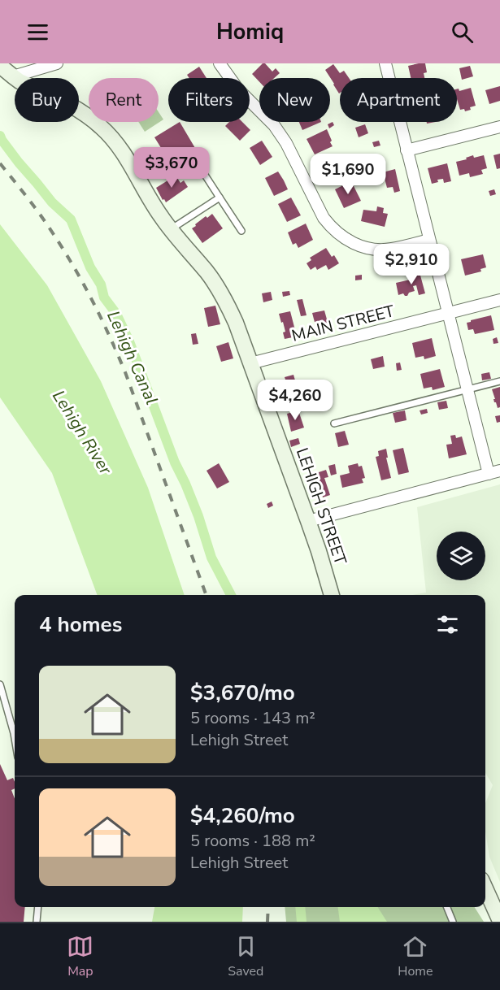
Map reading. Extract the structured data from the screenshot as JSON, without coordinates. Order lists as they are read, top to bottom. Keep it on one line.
{"streets":{"street":["MAIN STREET","LEHIGH STREET"]},"crossings":[["MAIN STREET","LEHIGH STREET"]],"water":["Lehigh Canal","Lehigh River"],"page":{"header":"Homiq","chip":["Buy","Rent","Filters","New","Apartment"],"price":["$3,670","$1,690","$2,910","$4,260"],"heading":"4 homes","list":[{"name":"$3,670/mo","note":"5 rooms · 143 m² · Lehigh Street"},{"name":"$4,260/mo","note":"5 rooms · 188 m² · Lehigh Street"}],"tabs":["Map","Saved","Home"]}}
